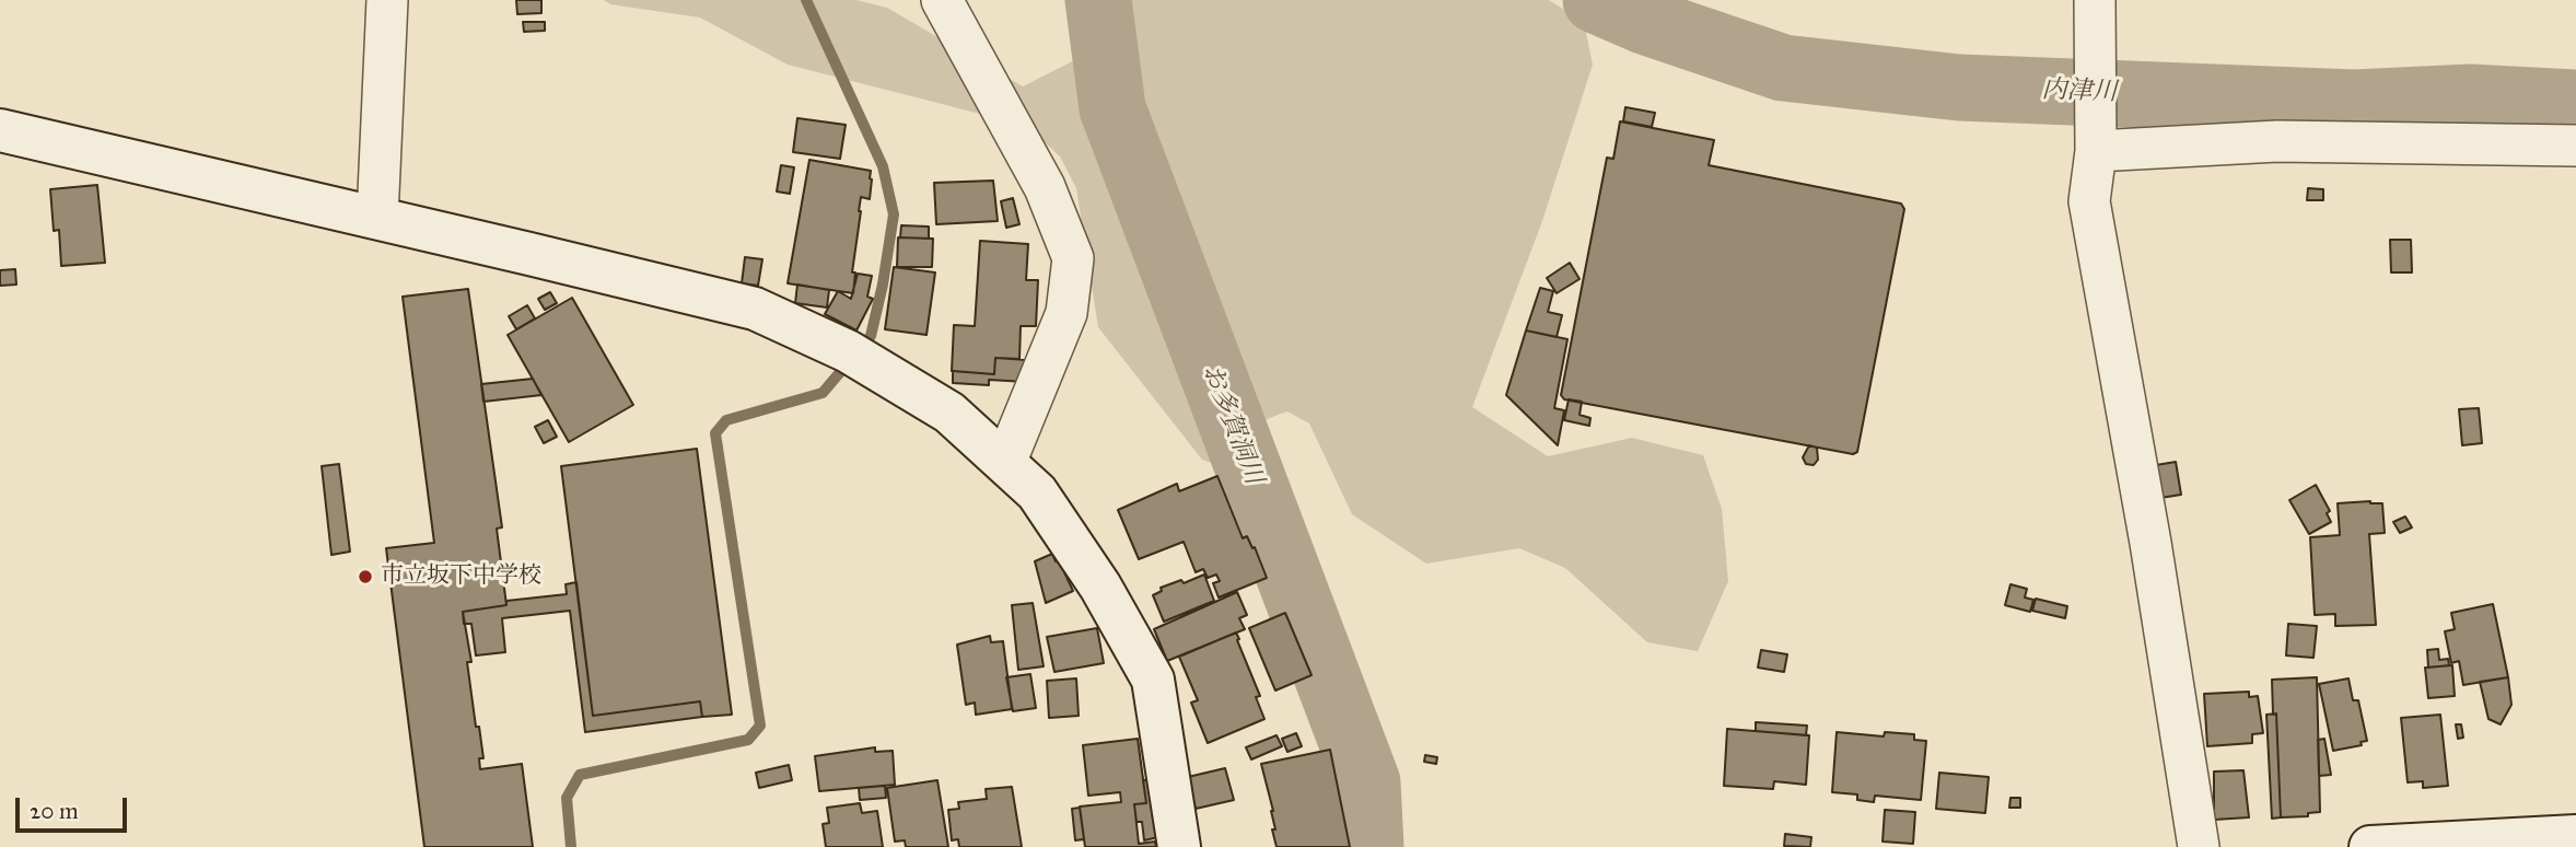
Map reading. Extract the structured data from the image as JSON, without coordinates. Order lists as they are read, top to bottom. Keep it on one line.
{"water":["内津川","お多賀洞川"],"places":["市立坂下中学校"],"scale_bar":"20 m"}
